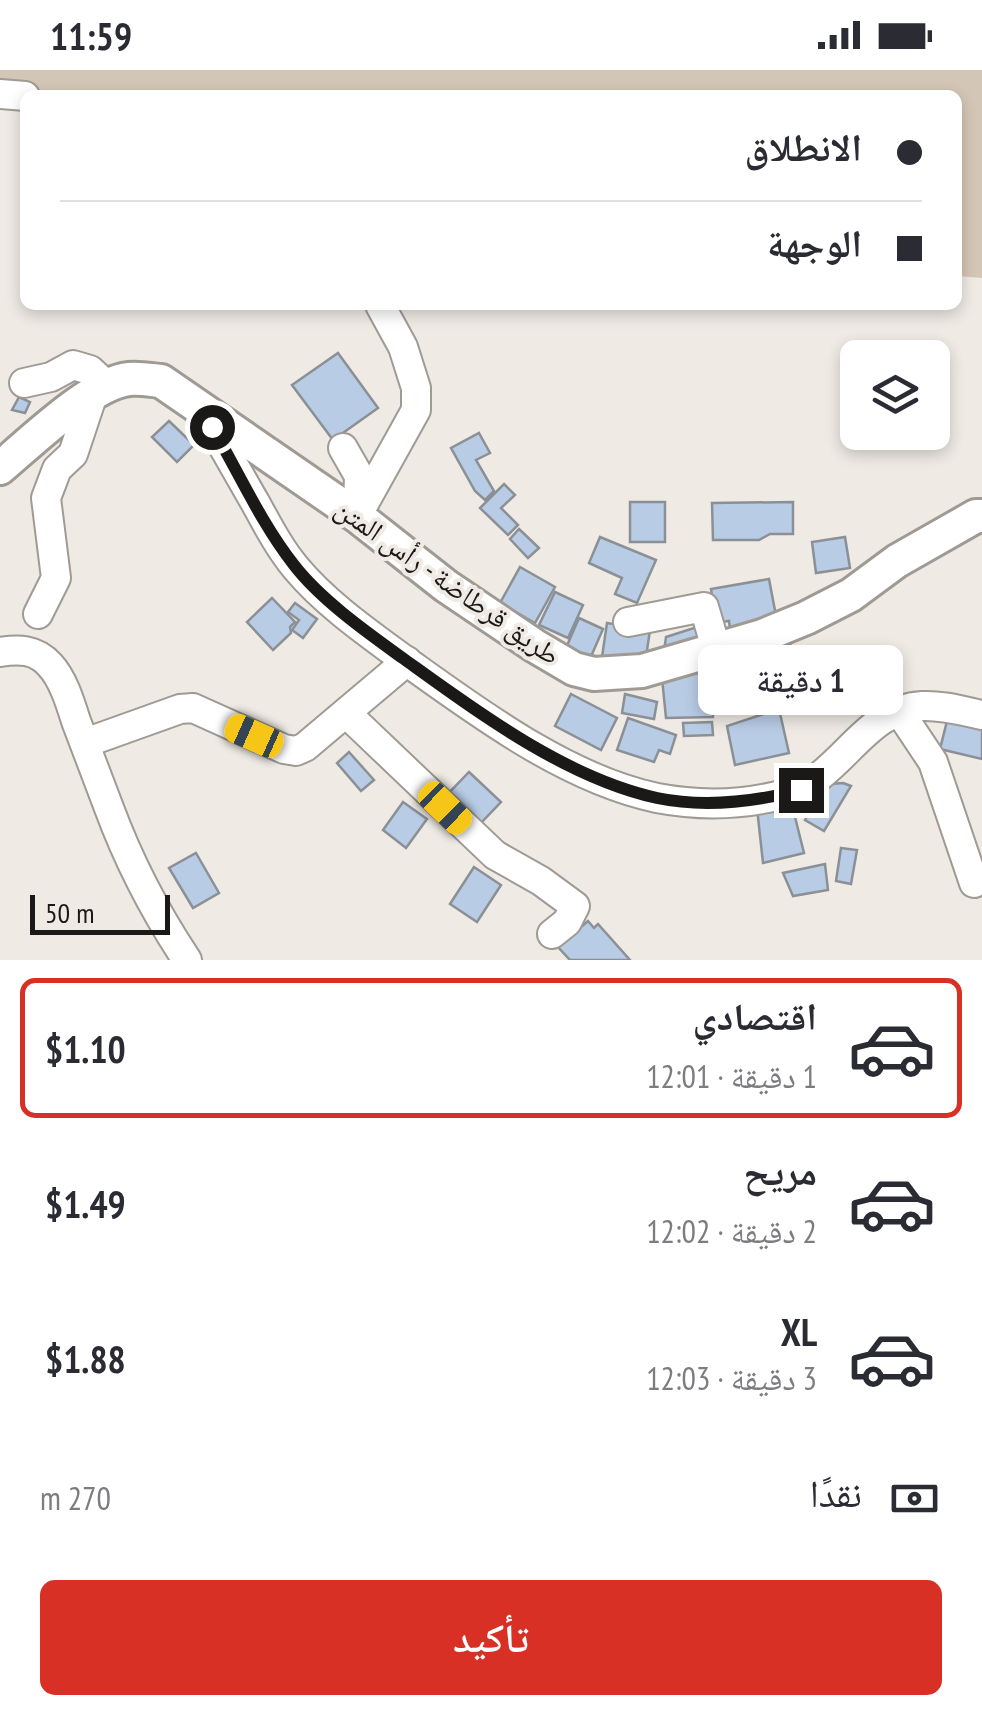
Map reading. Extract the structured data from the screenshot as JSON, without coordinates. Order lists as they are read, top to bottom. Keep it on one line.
{"streets":{"main road":["طريق قرطاضة - رأس المتن"]},"scale_bar":"50 m","page":{"status":"11:59","banner":["الانطلاق","الوجهة"],"bubble":"1 دقيقة","scale":"50 m","list":[{"name":"اقتصادي","note":"1 دقيقة · 12:01","value":"$1.10"},{"name":"مريح","note":"2 دقيقة · 12:02","value":"$1.49"},{"name":"XL","note":"3 دقيقة · 12:03","value":"$1.88"}],"pay":["نقدًا","270 m"],"buttons":"تأكيد"}}
